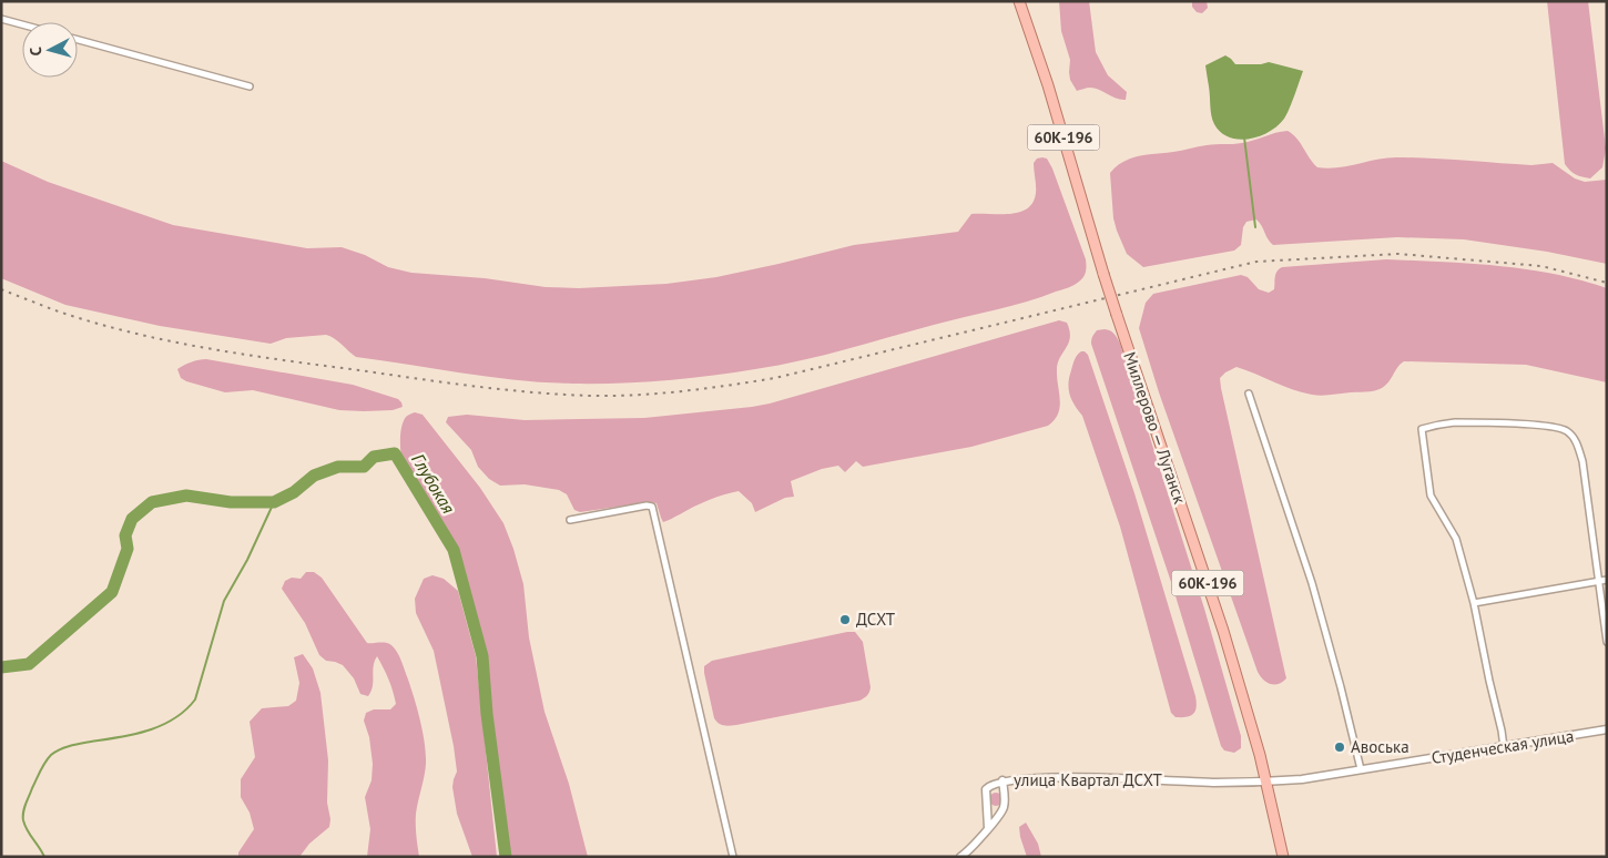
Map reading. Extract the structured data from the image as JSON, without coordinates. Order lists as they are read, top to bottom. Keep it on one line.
{"streets":{"main road":["60К-196","Миллерово — Луганск"],"street":["Студенческая улица","улица Квартал ДСХТ"]},"crossings":[["Миллерово — Луганск","Студенческая улица"],["Миллерово — Луганск","улица Квартал ДСХТ"],["Студенческая улица","улица Квартал ДСХТ"]],"water":["Глубокая"],"places":["ДСХТ","Авоська"],"north":"left"}
